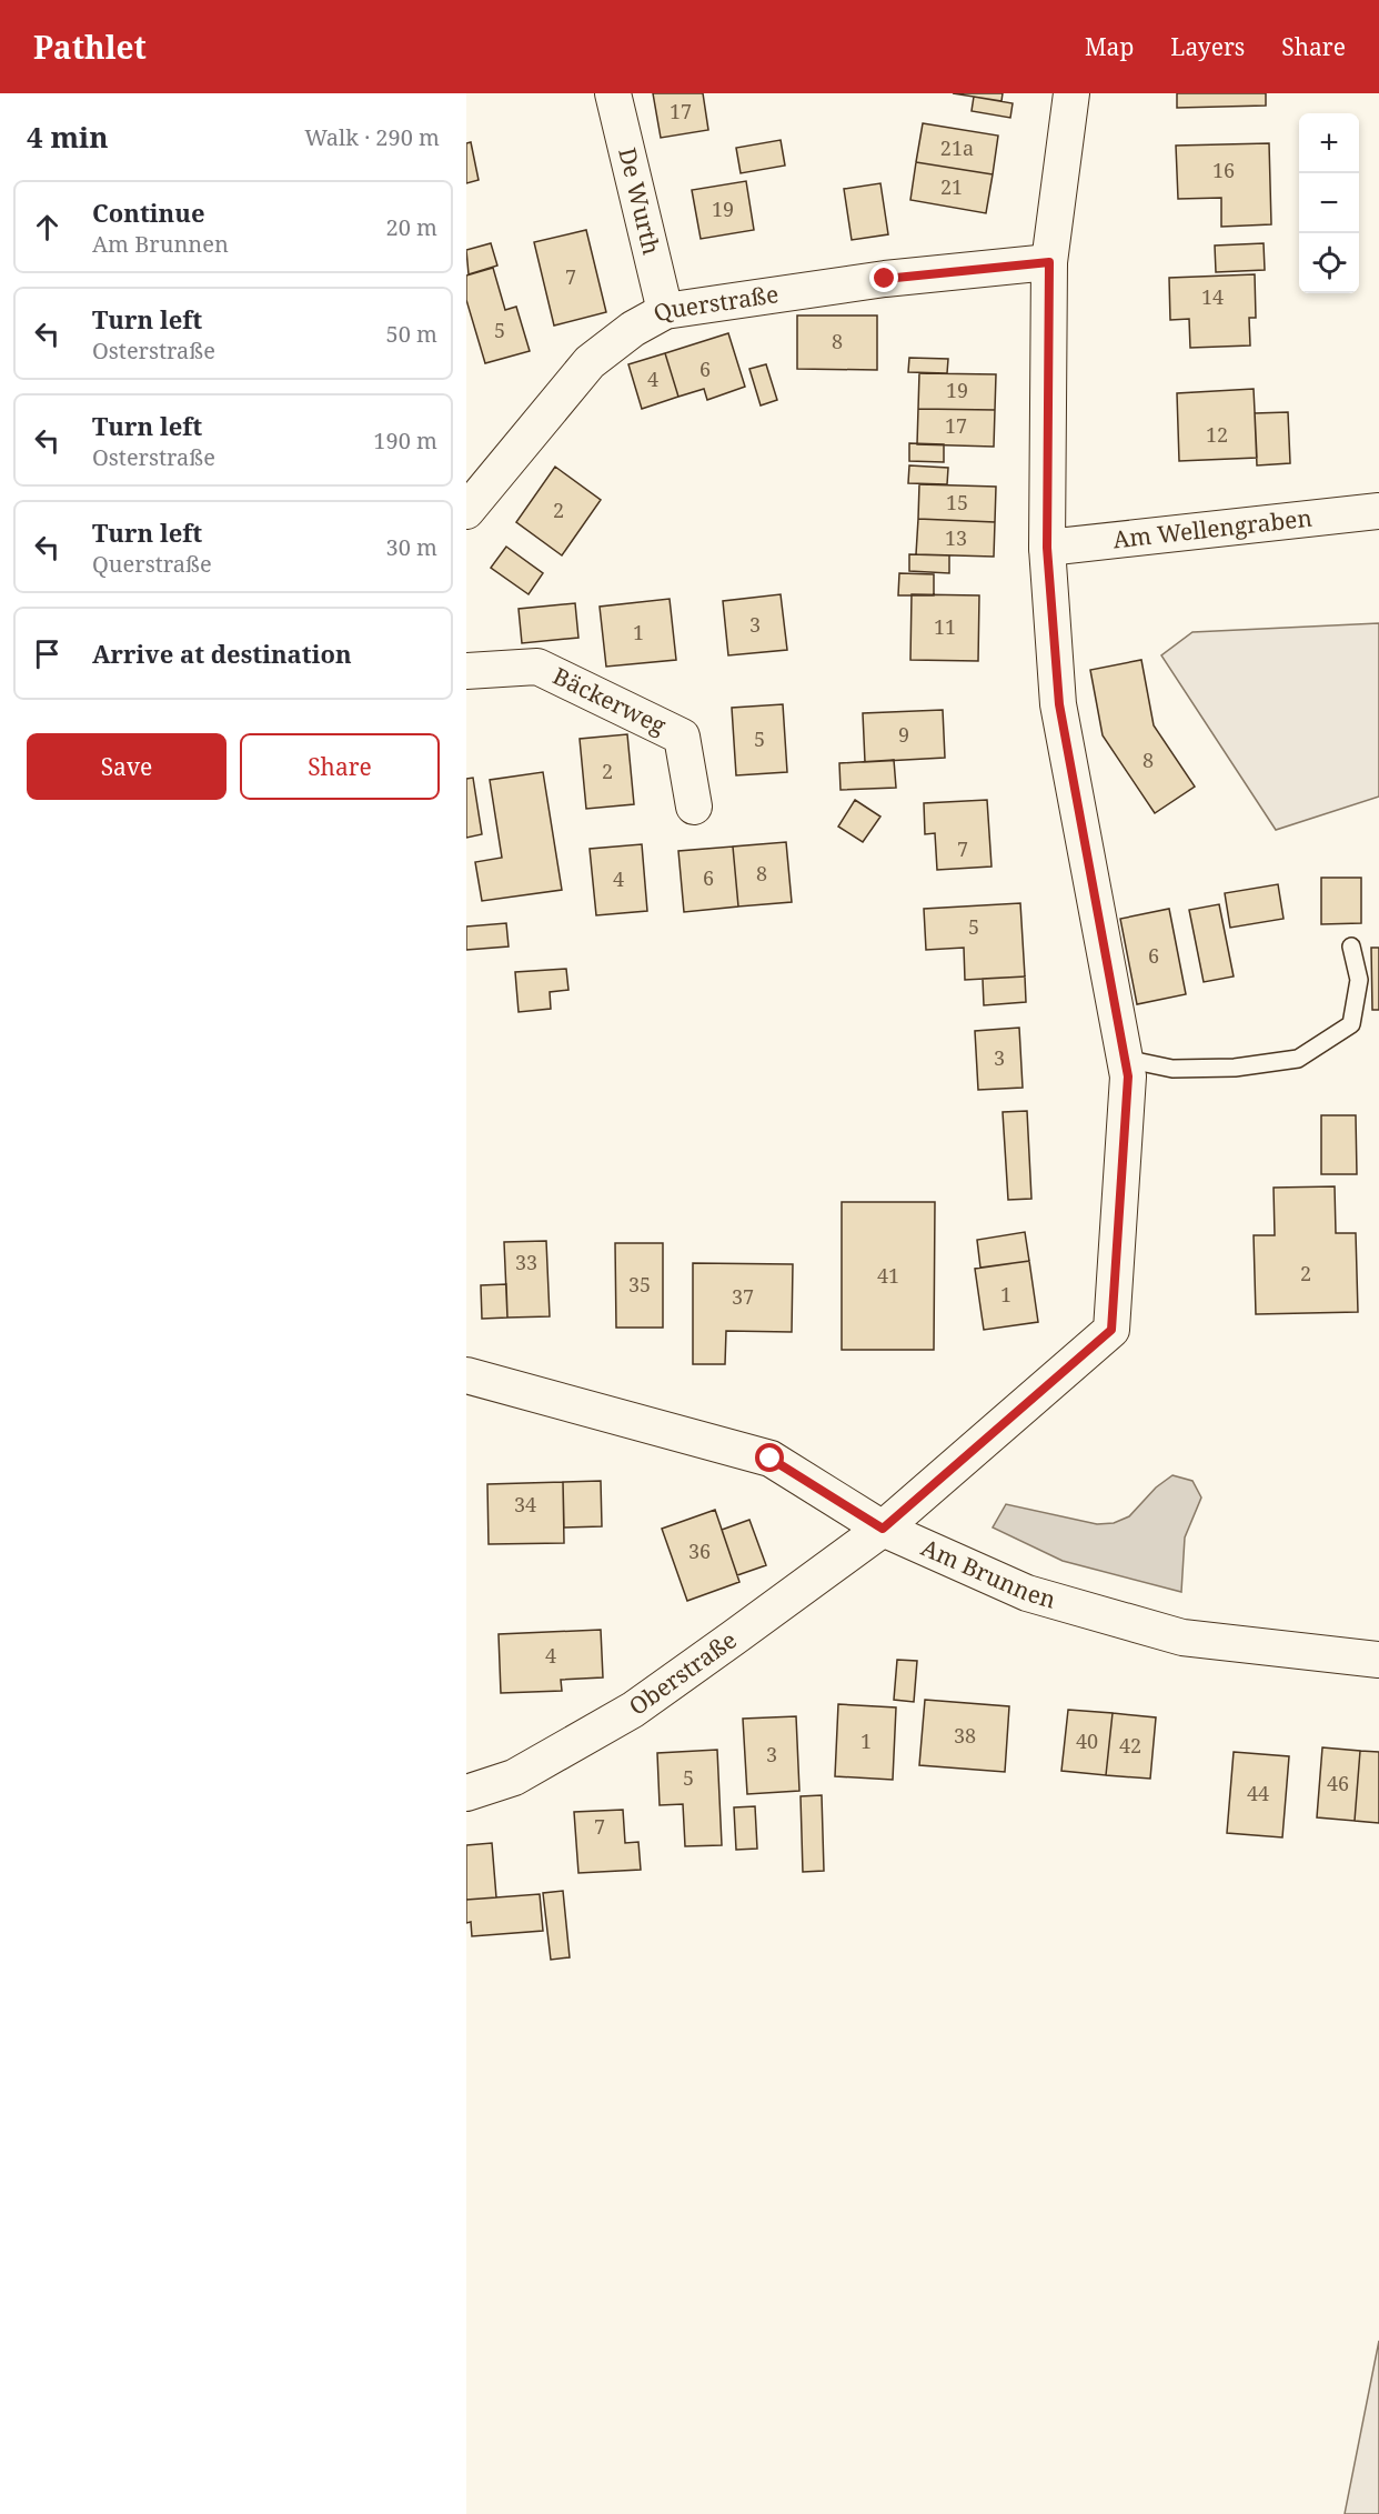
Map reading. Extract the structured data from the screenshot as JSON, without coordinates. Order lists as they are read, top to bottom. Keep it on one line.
{"streets":{"street":["De Wurth","Querstraße","Am Wellengraben","Bäckerweg","Am Brunnen","Oberstraße"]},"crossings":[["De Wurth","Querstraße"],["Querstraße","Oberstraße"],["Am Wellengraben","Oberstraße"],["Am Brunnen","Oberstraße"]],"house_numbers":["17","21a","16","21","19","7","14","5","8","6","4","19","17","12","15","2","13","3","11","1","9","5","8","2","7","8","6","4","5","6","3","33","2","41","35","1","37","34","36","4","38","1","40","42","3","5","46","44","7"],"page":{"header":"Pathlet","nav":["Map","Layers","Share"],"heading":["4 min","Walk · 290 m"],"map_buttons":["+","−"],"list":[["Continue","Am Brunnen","20 m"],["Turn left","Osterstraße","50 m"],["Turn left","Osterstraße","190 m"],["Turn left","Querstraße","30 m"],"Arrive at destination"],"buttons":["Save","Share"]}}
